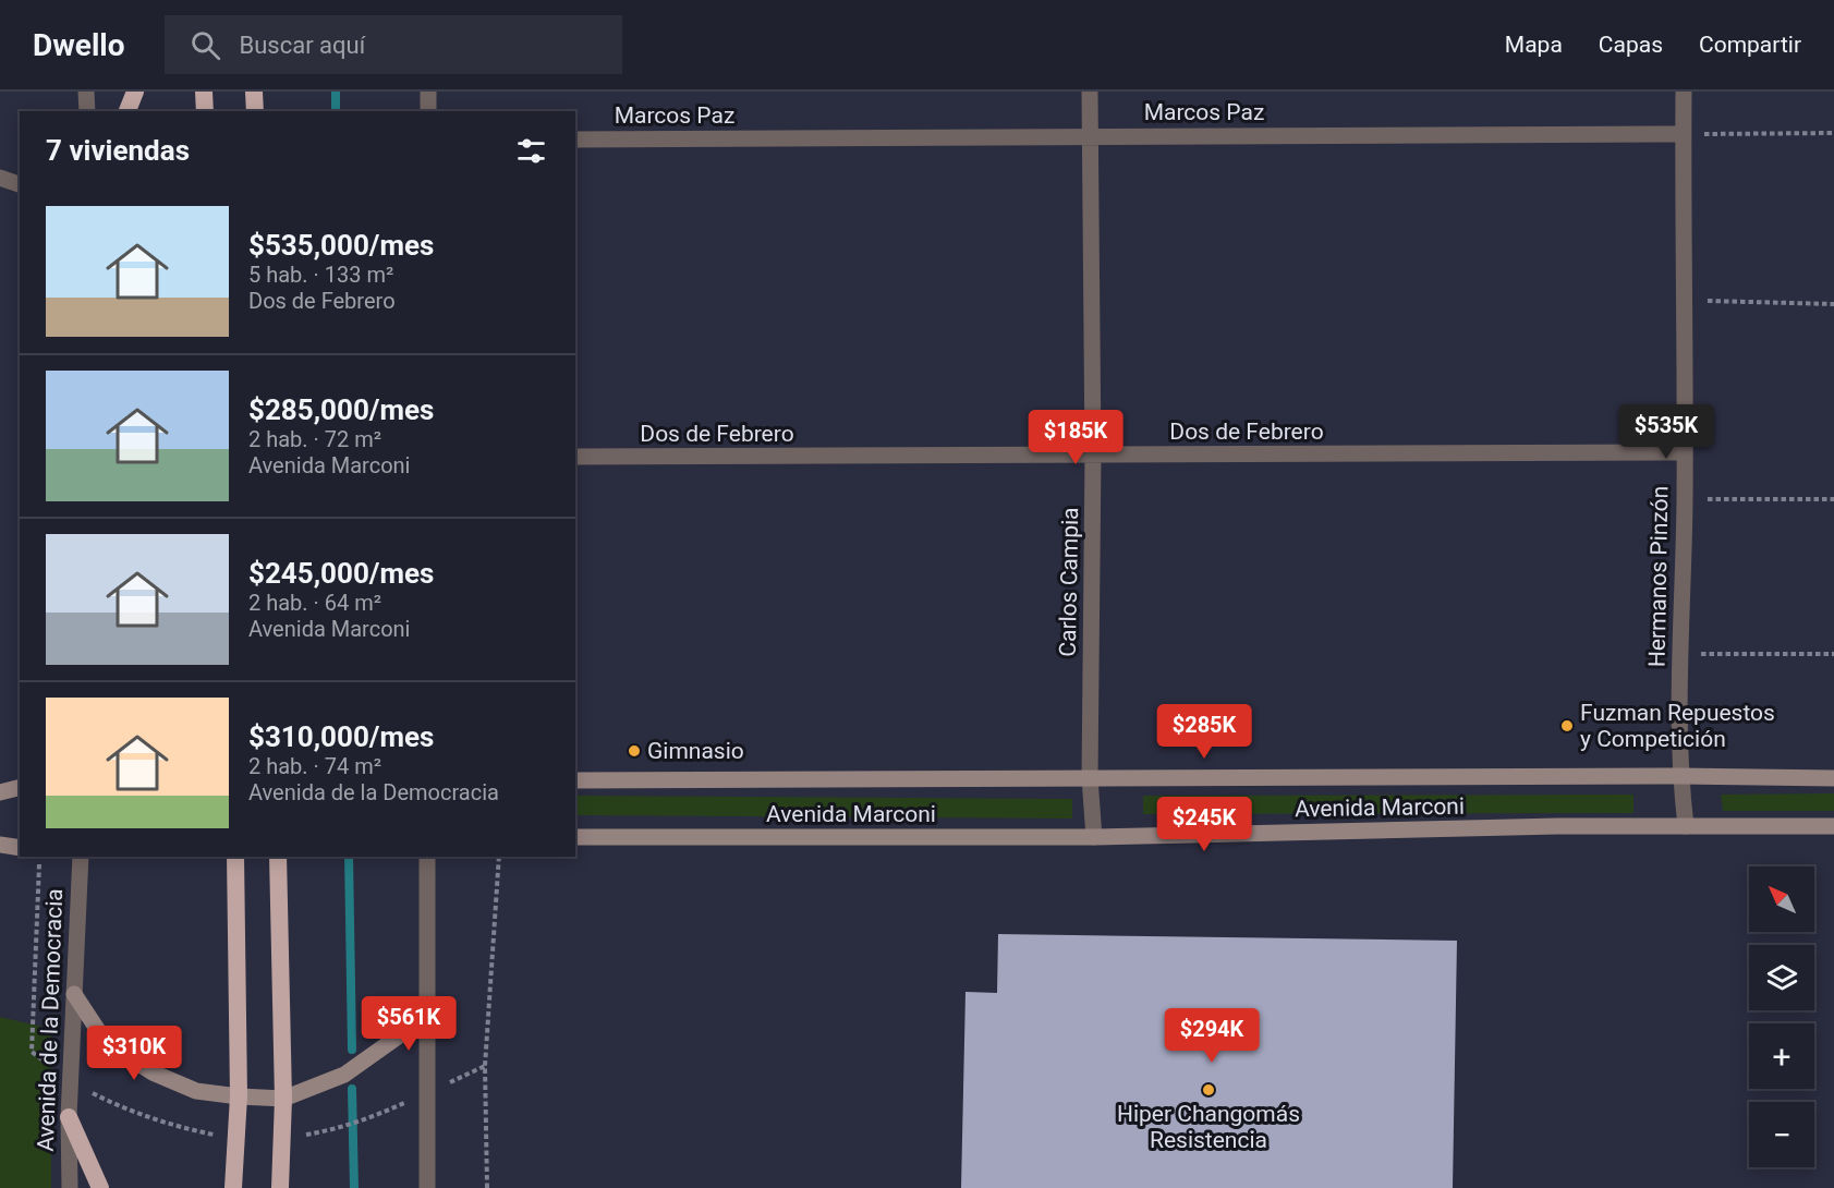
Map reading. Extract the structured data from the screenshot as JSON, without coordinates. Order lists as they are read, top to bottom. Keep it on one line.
{"streets":{"main road":["Avenida Marconi"],"street":["Marcos Paz","Dos de Febrero","Hermanos Pinzón","Carlos Campia","Avenida de la Democracia"]},"crossings":[["Marcos Paz","Hermanos Pinzón"],["Marcos Paz","Carlos Campia"],["Dos de Febrero","Hermanos Pinzón"],["Dos de Febrero","Carlos Campia"],["Hermanos Pinzón","Avenida Marconi"],["Carlos Campia","Avenida Marconi"]],"places":["Fuzman Repuestos y Competición","Gimnasio","Hiper Changomás Resistencia"],"north":"top left","page":{"header":"Dwello","search":"Buscar aquí","nav":["Mapa","Capas","Compartir"],"heading":"7 viviendas","list":[{"name":"$535,000/mes","note":"5 hab. · 133 m² · Dos de Febrero"},{"name":"$285,000/mes","note":"2 hab. · 72 m² · Avenida Marconi"},{"name":"$245,000/mes","note":"2 hab. · 64 m² · Avenida Marconi"},{"name":"$310,000/mes","note":"2 hab. · 74 m² · Avenida de la Democracia"}],"price":["$535K","$185K","$285K","$245K","$561K","$294K","$310K"],"map_buttons":["+","−"]}}
